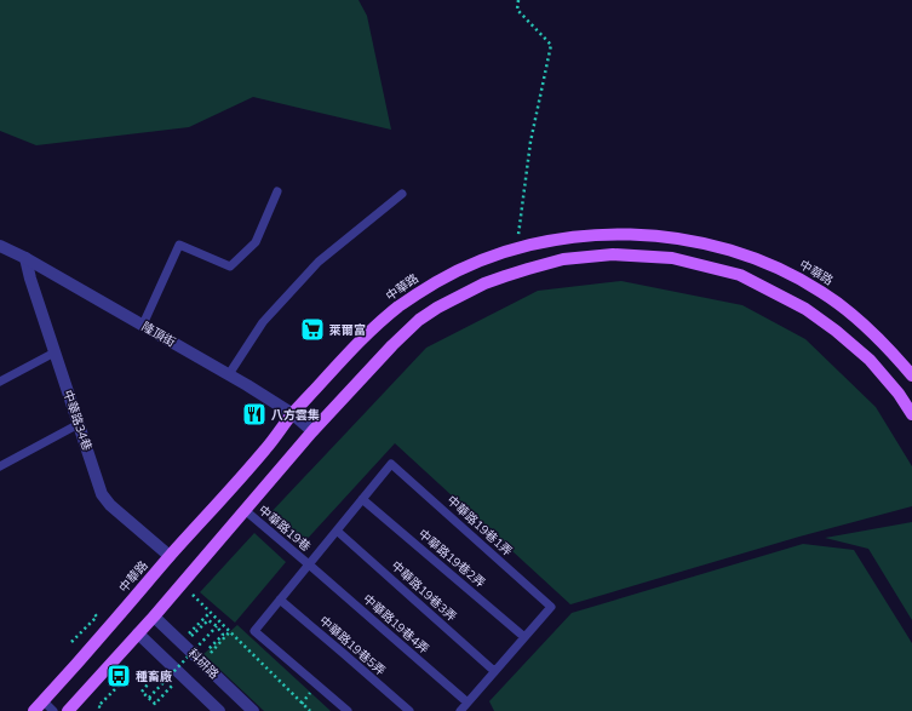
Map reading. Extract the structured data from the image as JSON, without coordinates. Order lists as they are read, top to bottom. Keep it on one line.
{"streets":{"main road":["中華路"],"street":["隆頂街","中華路34巷","科研路"],"lane":["中華路19巷1弄","中華路19巷","中華路19巷2弄","中華路19巷3弄","中華路19巷4弄","中華路19巷5弄"]},"crossings":[["中華路","隆頂街"],["中華路","中華路34巷"],["隆頂街","中華路34巷"],["中華路19巷1弄","中華路19巷2弄"],["中華路19巷","中華路19巷4弄"]],"places":{"supermarket":["萊爾富"],"restaurant":["八方雲集"],"bus stop":["種畜廠"]}}
